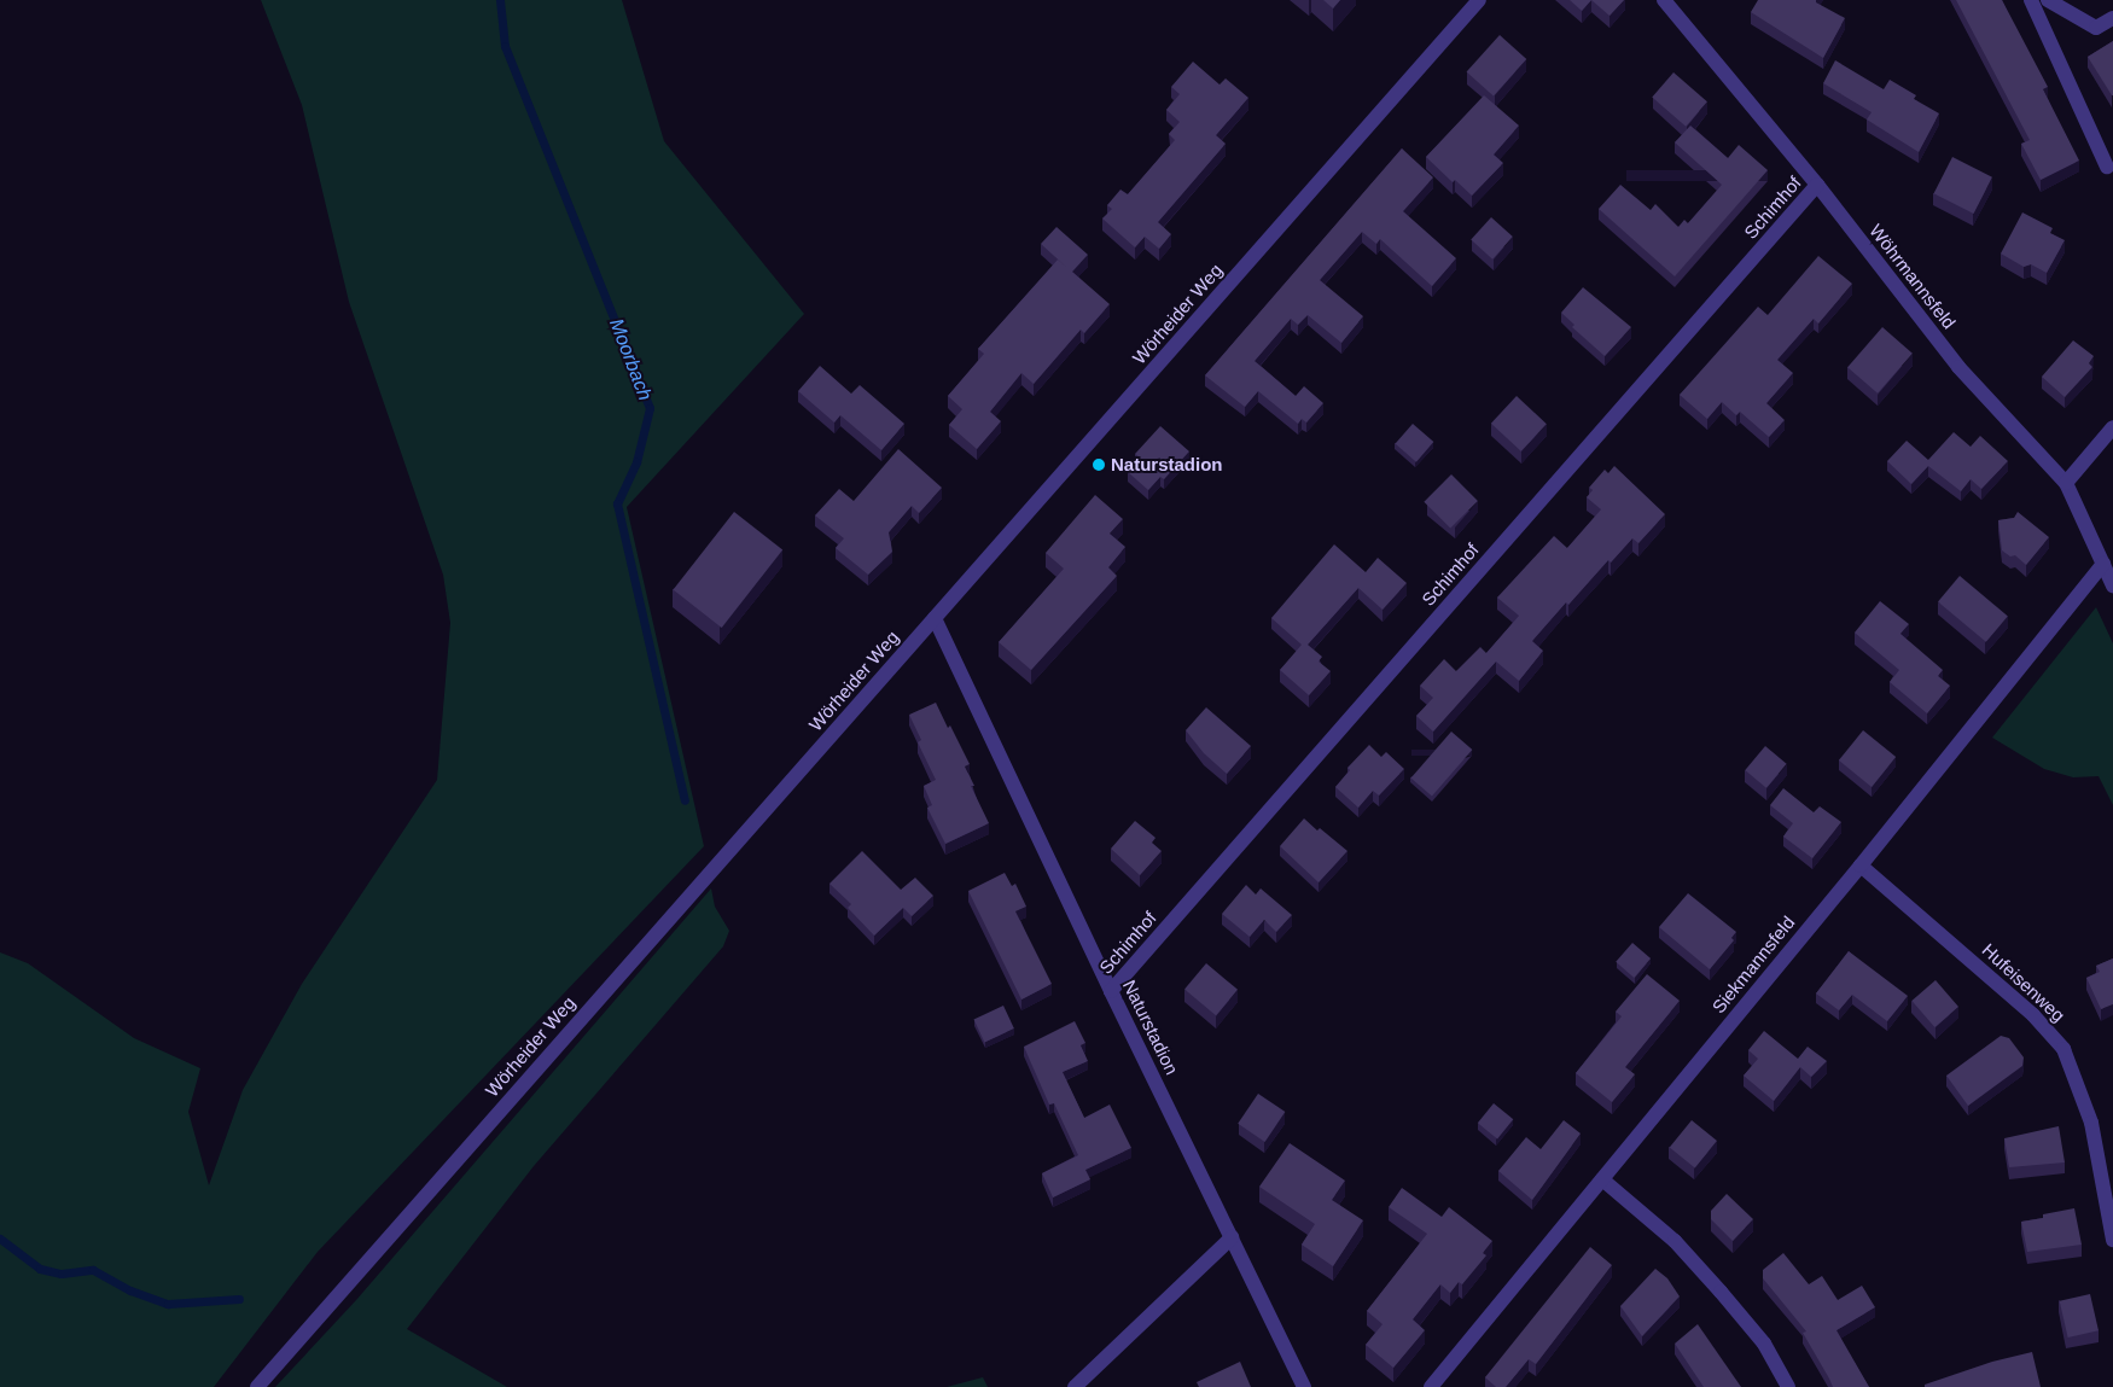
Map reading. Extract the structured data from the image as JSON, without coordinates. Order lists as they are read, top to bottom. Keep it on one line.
{"streets":{"street":["Schimhof","Wöhrmannsfeld","Wörheider Weg","Siekmannsfeld","Hufeisenweg","Naturstadion"]},"crossings":[["Schimhof","Wöhrmannsfeld"],["Schimhof","Naturstadion"],["Wöhrmannsfeld","Siekmannsfeld"],["Wörheider Weg","Naturstadion"],["Siekmannsfeld","Hufeisenweg"]],"water":["Moorbach"],"places":["Naturstadion"]}
